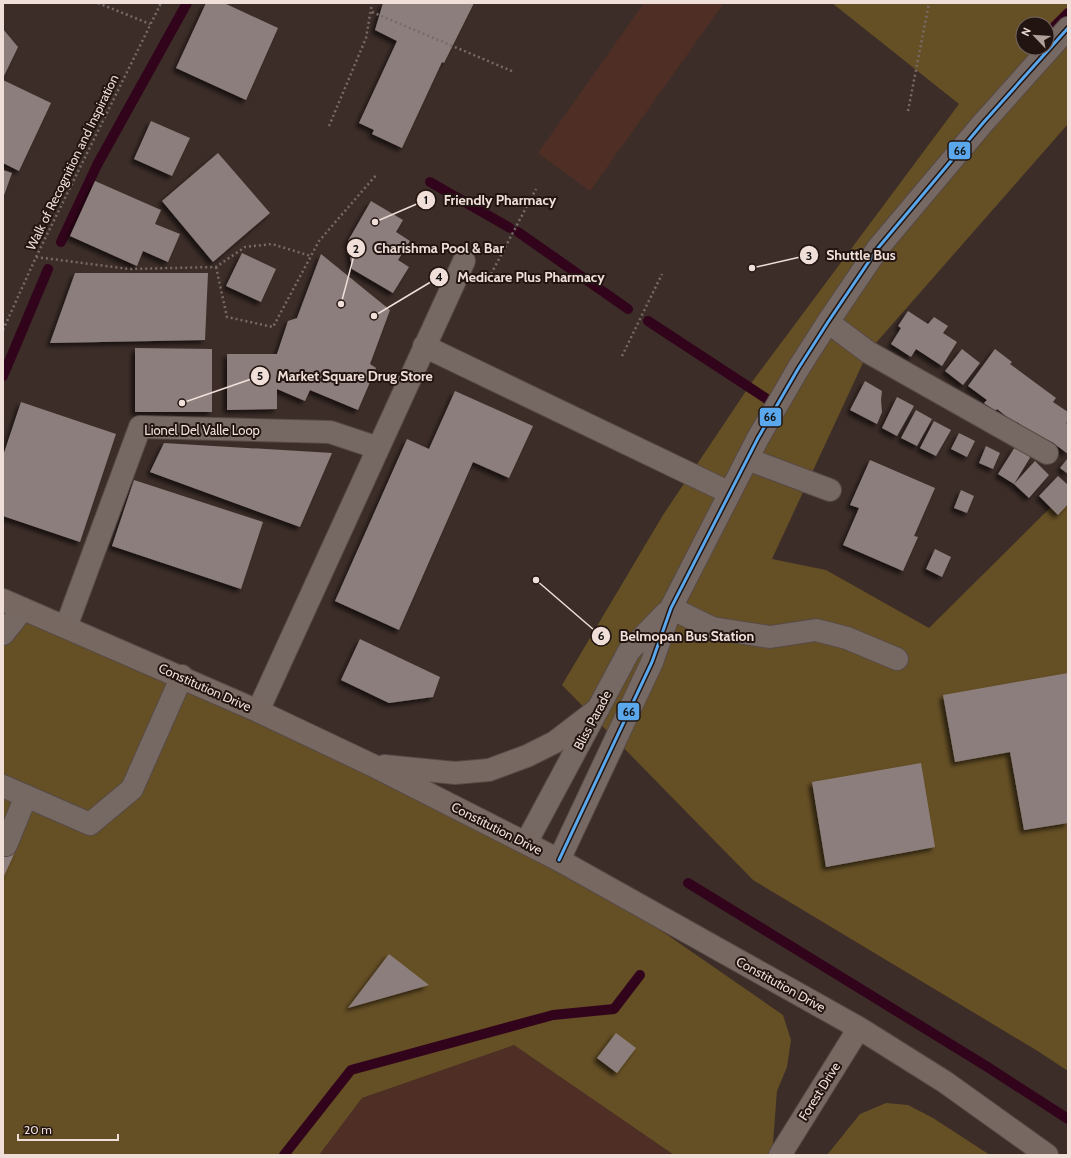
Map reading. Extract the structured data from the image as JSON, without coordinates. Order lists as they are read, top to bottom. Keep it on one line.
{"streets":{"main road":["Constitution Drive","Forest Drive"],"street":["Lionel Del Valle Loop","Bliss Parade"],"path":["Walk of Recognition and Inspiration"]},"crossings":[["Lionel Del Valle Loop","Constitution Drive"],["Constitution Drive","Bliss Parade"],["Constitution Drive","Forest Drive"]],"places":["Friendly Pharmacy","Shuttle Bus","Charishma Pool & Bar","Medicare Plus Pharmacy","Market Square Drug Store","Belmopan Bus Station"],"lines":["transit line 66"],"scale_bar":"20 m","north":"top left"}
